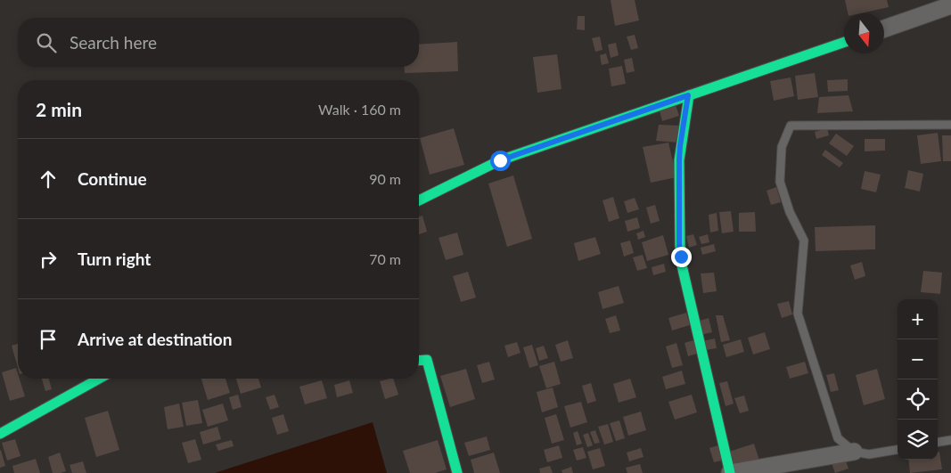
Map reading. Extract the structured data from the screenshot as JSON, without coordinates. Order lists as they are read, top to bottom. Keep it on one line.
{"north":"bottom","page":{"search":"Search here","heading":["2 min","Walk · 160 m"],"list":[["Continue","90 m"],["Turn right","70 m"],"Arrive at destination"],"map_buttons":["+","−"]}}
